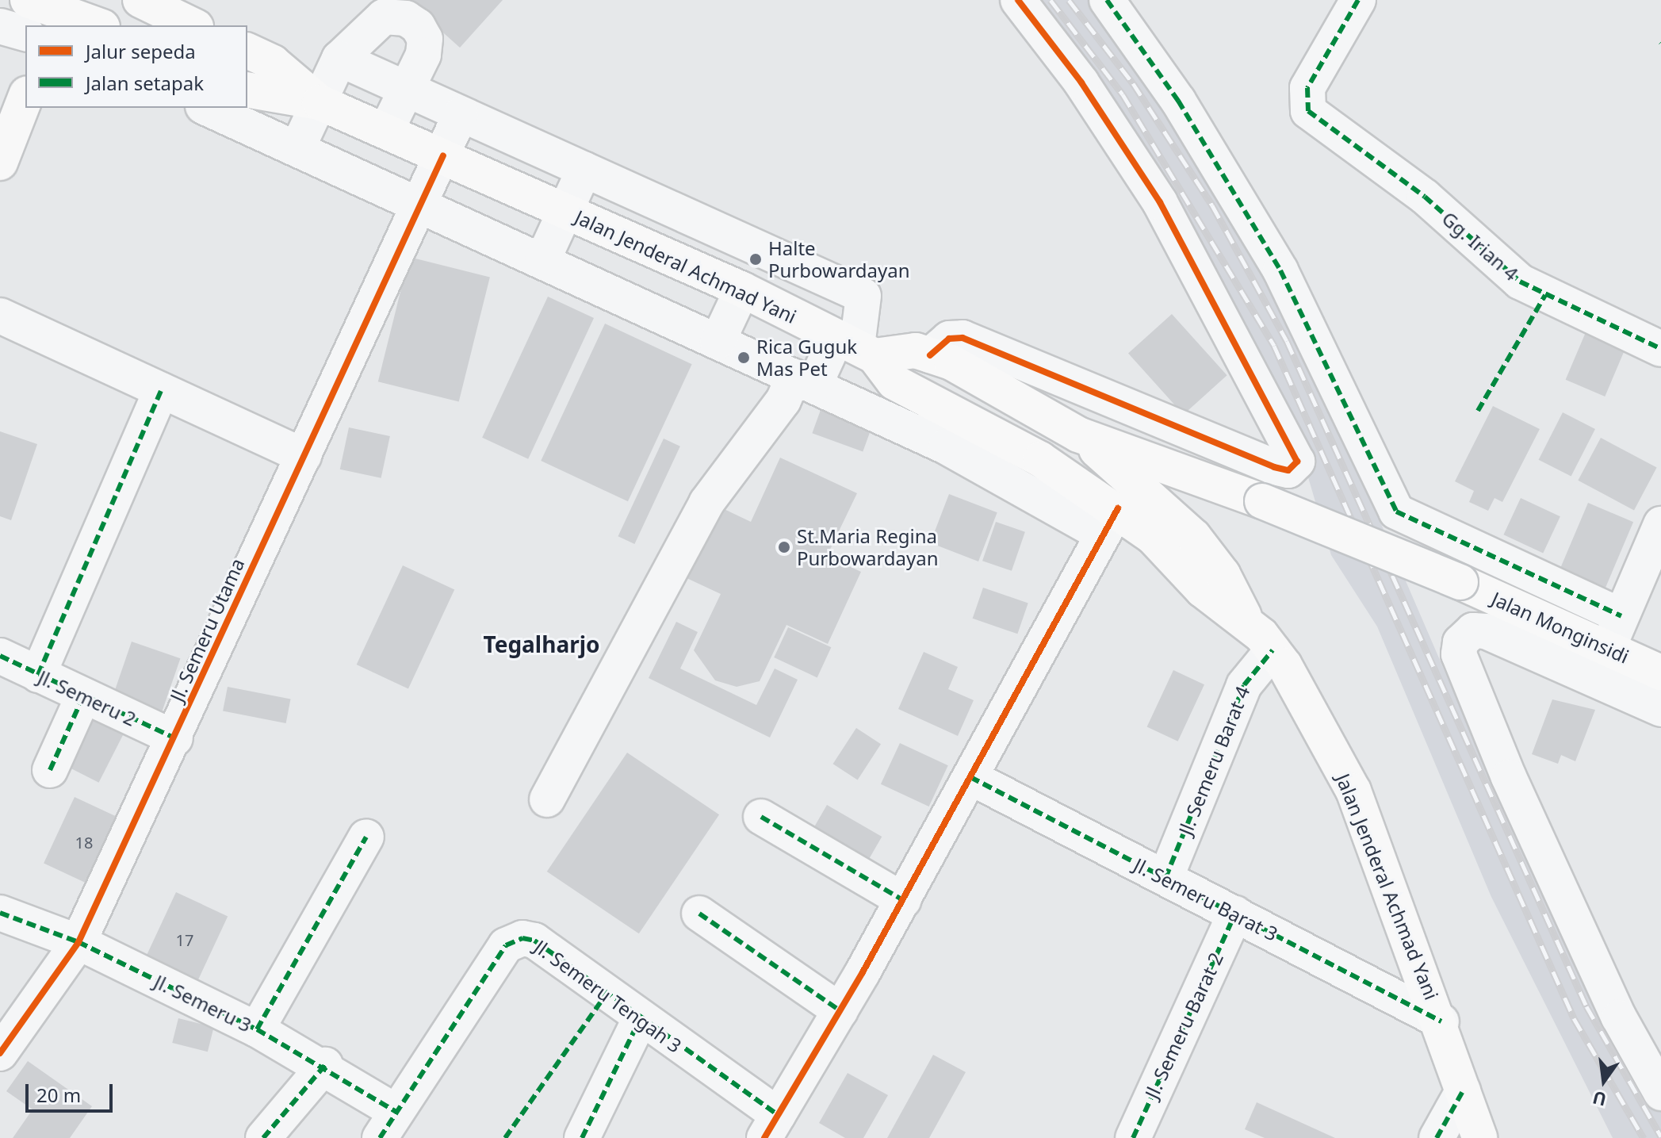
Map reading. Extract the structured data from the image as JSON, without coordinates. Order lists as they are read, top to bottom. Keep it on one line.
{"streets":{"main road":["Jalan Jenderal Achmad Yani","Jalan Monginsidi"],"street":["Gg. Irian 4","Jl. Semeru Utama","Jl. Semeru 2","Jl. Semeru Barat 4","Jl. Semeru Barat 3","Jl. Semeru Tengah 3","Jl. Semeru 3","Jl. Semeru Barat 2"]},"crossings":[["Jalan Jenderal Achmad Yani","Jalan Monginsidi"],["Jalan Jenderal Achmad Yani","Jl. Semeru Utama"],["Jalan Jenderal Achmad Yani","Jl. Semeru Barat 4"],["Jalan Jenderal Achmad Yani","Jl. Semeru Barat 3"],["Jl. Semeru Utama","Jl. Semeru 2"],["Jl. Semeru Utama","Jl. Semeru 3"],["Jl. Semeru Barat 4","Jl. Semeru Barat 3"],["Jl. Semeru Barat 3","Jl. Semeru Barat 2"],["Jl. Semeru Tengah 3","Jl. Semeru 3"]],"districts":["Tegalharjo"],"places":["Halte Purbowardayan","Rica Guguk Mas Pet","St.Maria Regina Purbowardayan"],"house_numbers":["18","17"],"legend":["Jalur sepeda","Jalan setapak"],"scale_bar":"20 m","north":"bottom"}
